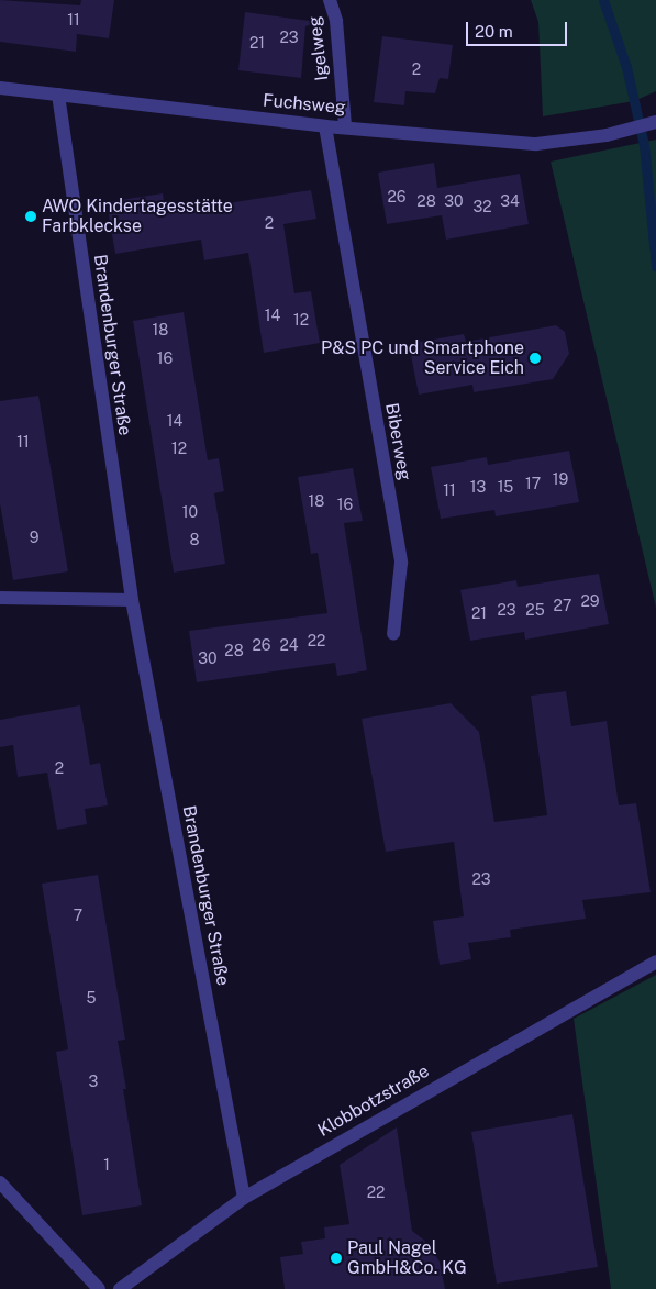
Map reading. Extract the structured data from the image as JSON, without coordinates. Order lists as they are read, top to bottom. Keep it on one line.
{"streets":{"street":["Igelweg","Fuchsweg","Brandenburger Straße","Biberweg","Klobbotzstraße"]},"crossings":[["Igelweg","Fuchsweg"],["Fuchsweg","Brandenburger Straße"],["Fuchsweg","Biberweg"],["Brandenburger Straße","Klobbotzstraße"]],"places":["AWO Kindertagesstätte Farbkleckse","P&S PC und Smartphone Service Eich","Paul Nagel GmbH&Co. KG"],"house_numbers":["11","23","21","2","26","28","30","34","32","2","14","12","18","16","14","11","12","19","17","13","15","11","18","16","10","9","8","29","27","23","25","21","22","26","24","28","30","2","23","7","5","3","1","22"],"scale_bar":"20 m"}
